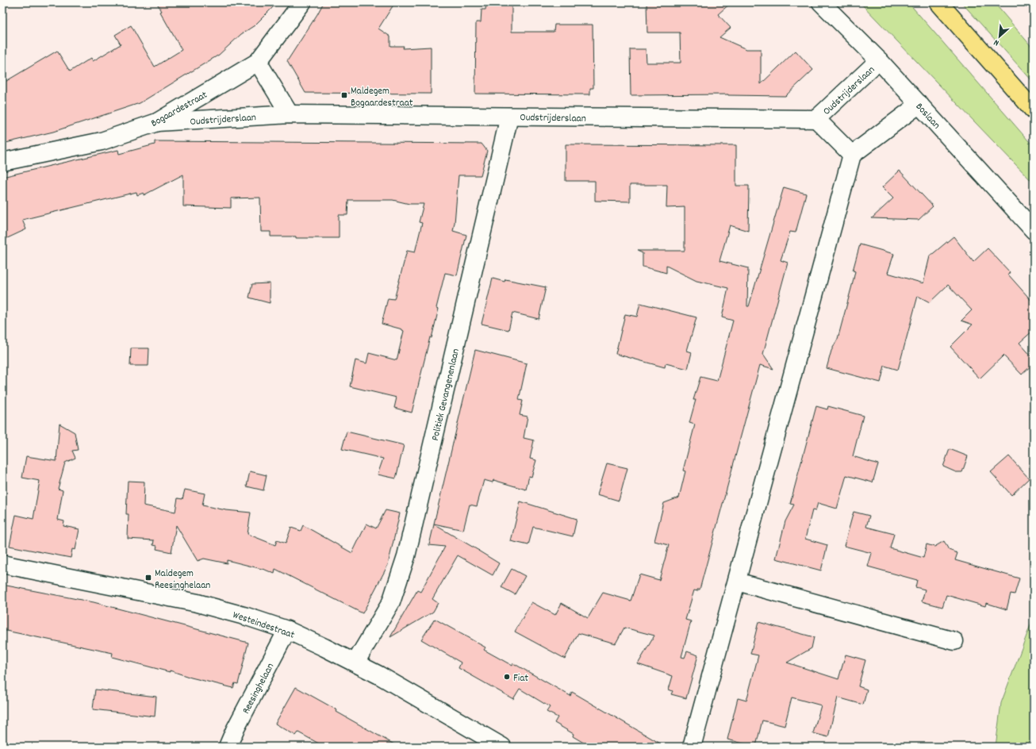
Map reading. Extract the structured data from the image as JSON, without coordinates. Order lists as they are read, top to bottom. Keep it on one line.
{"streets":{"street":["Oudstrijderslaan","Bogaardestraat","Boslaan","Politiek Gevangenenlaan","Westeindestraat","Reesinghelaan"]},"crossings":[["Oudstrijderslaan","Bogaardestraat"],["Oudstrijderslaan","Boslaan"],["Oudstrijderslaan","Politiek Gevangenenlaan"],["Politiek Gevangenenlaan","Westeindestraat"],["Westeindestraat","Reesinghelaan"]],"places":{"transit":["Maldegem Bogaardestraat","Maldegem Reesinghelaan"],"other":["Fiat"]},"north":"bottom left"}
